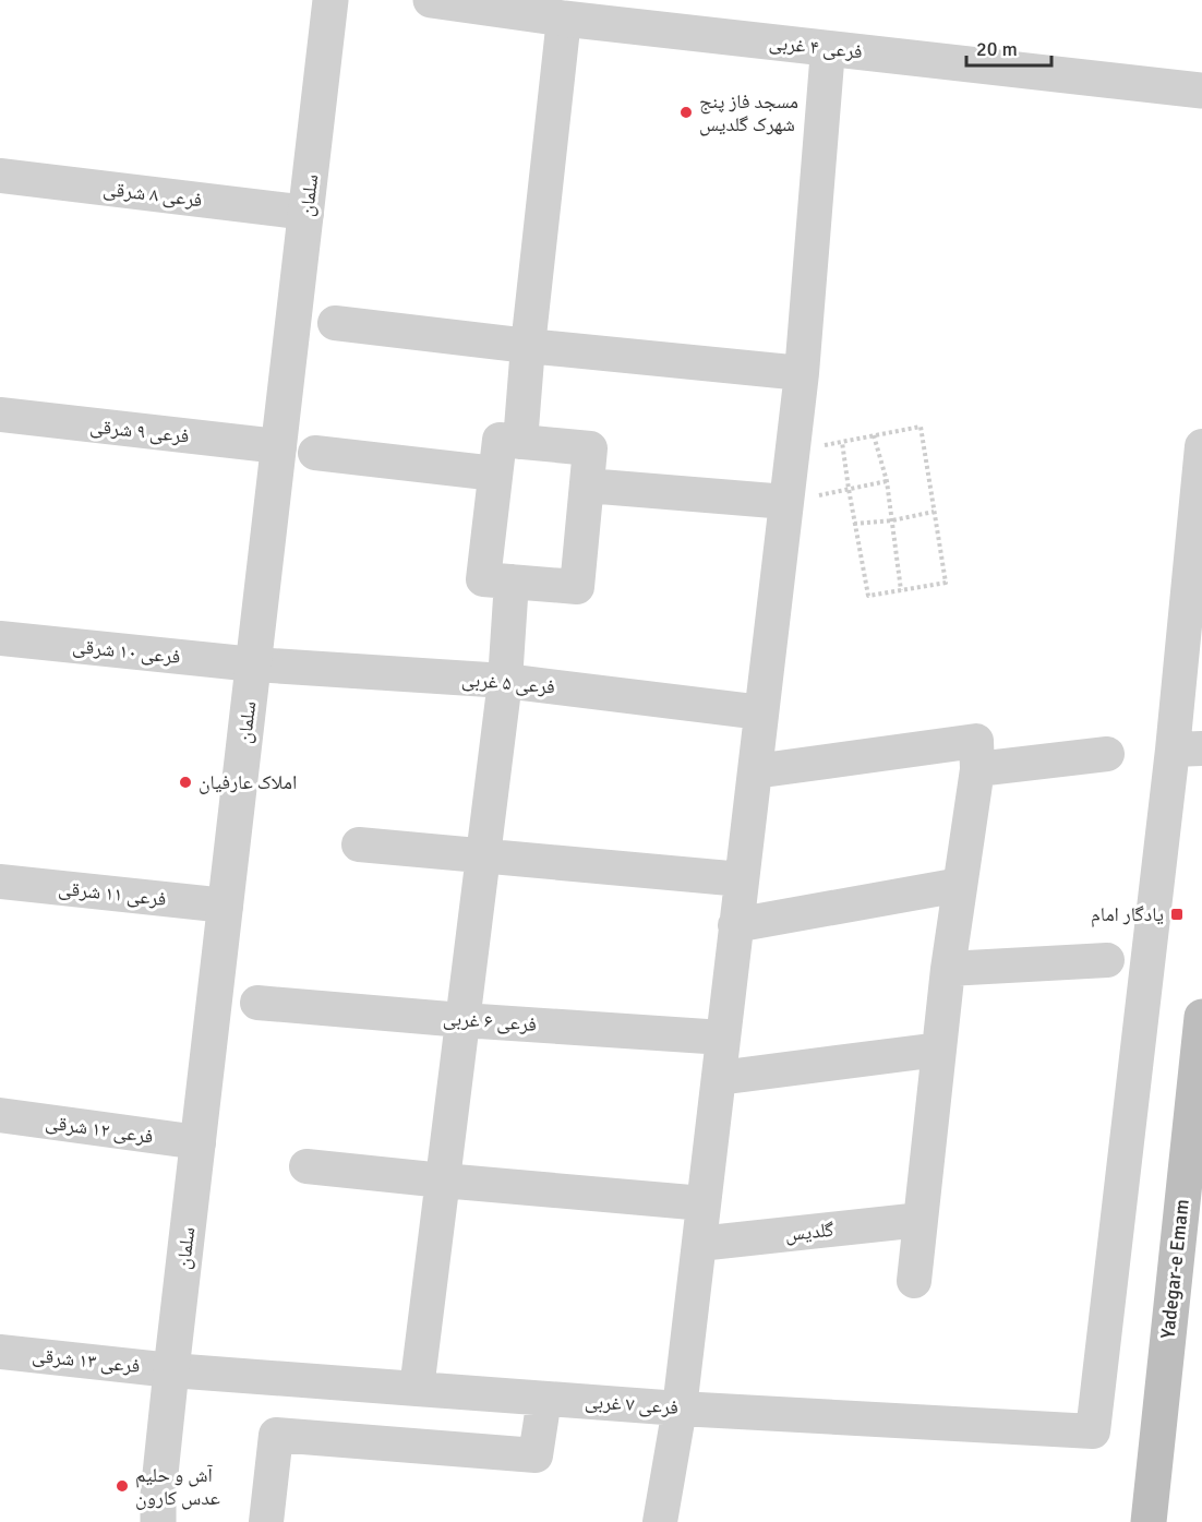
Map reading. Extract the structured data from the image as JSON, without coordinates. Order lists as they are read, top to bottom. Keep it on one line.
{"streets":{"main road":["Yadegar-e Emam"],"street":["فرعی ۴ غربی","فرعی ۸ شرقی","سلمان","فرعی ۹ شرقی","فرعی ۱۰ شرقی","فرعی ۵ غربی","فرعی ۱۱ شرقی","فرعی ۶ غربی","فرعی ۱۲ شرقی","گلدیس","فرعی ۱۳ شرقی","فرعی ۷ غربی"]},"crossings":[["فرعی ۸ شرقی","سلمان"],["سلمان","فرعی ۹ شرقی"],["سلمان","فرعی ۱۰ شرقی"],["سلمان","فرعی ۵ غربی"],["سلمان","فرعی ۱۱ شرقی"],["سلمان","فرعی ۱۲ شرقی"],["سلمان","فرعی ۱۳ شرقی"],["سلمان","فرعی ۷ غربی"],["فرعی ۱۰ شرقی","فرعی ۵ غربی"],["فرعی ۱۳ شرقی","فرعی ۷ غربی"]],"places":{"other":["مسجد فاز پنج شهرک گلدیس","املاک عارفیان","آش و حلیم عدس کارون"],"transit":["یادگار امام"]},"scale_bar":"20 m"}
